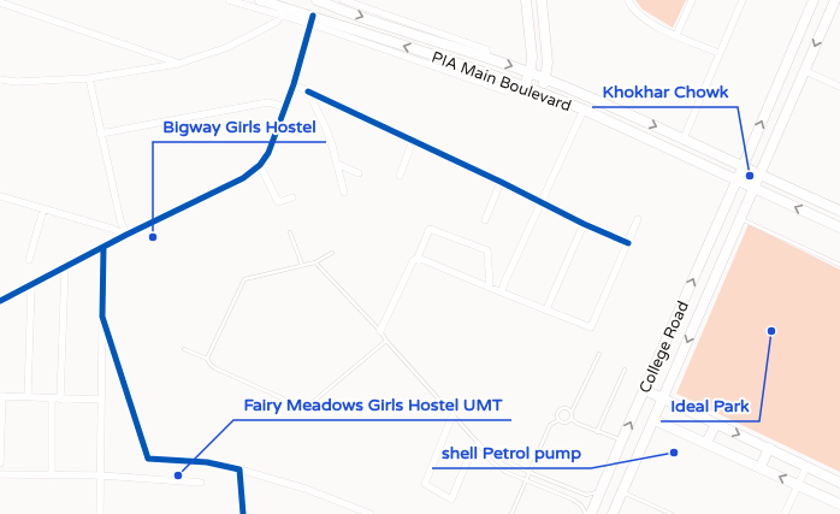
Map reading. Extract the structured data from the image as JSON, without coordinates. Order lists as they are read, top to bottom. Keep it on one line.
{"streets":{"main road":["PIA Main Boulevard","College Road"]},"crossings":[["PIA Main Boulevard","College Road"]],"places":["Khokhar Chowk","Bigway Girls Hostel","Ideal Park","shell Petrol pump","Fairy Meadows Girls Hostel UMT"]}
